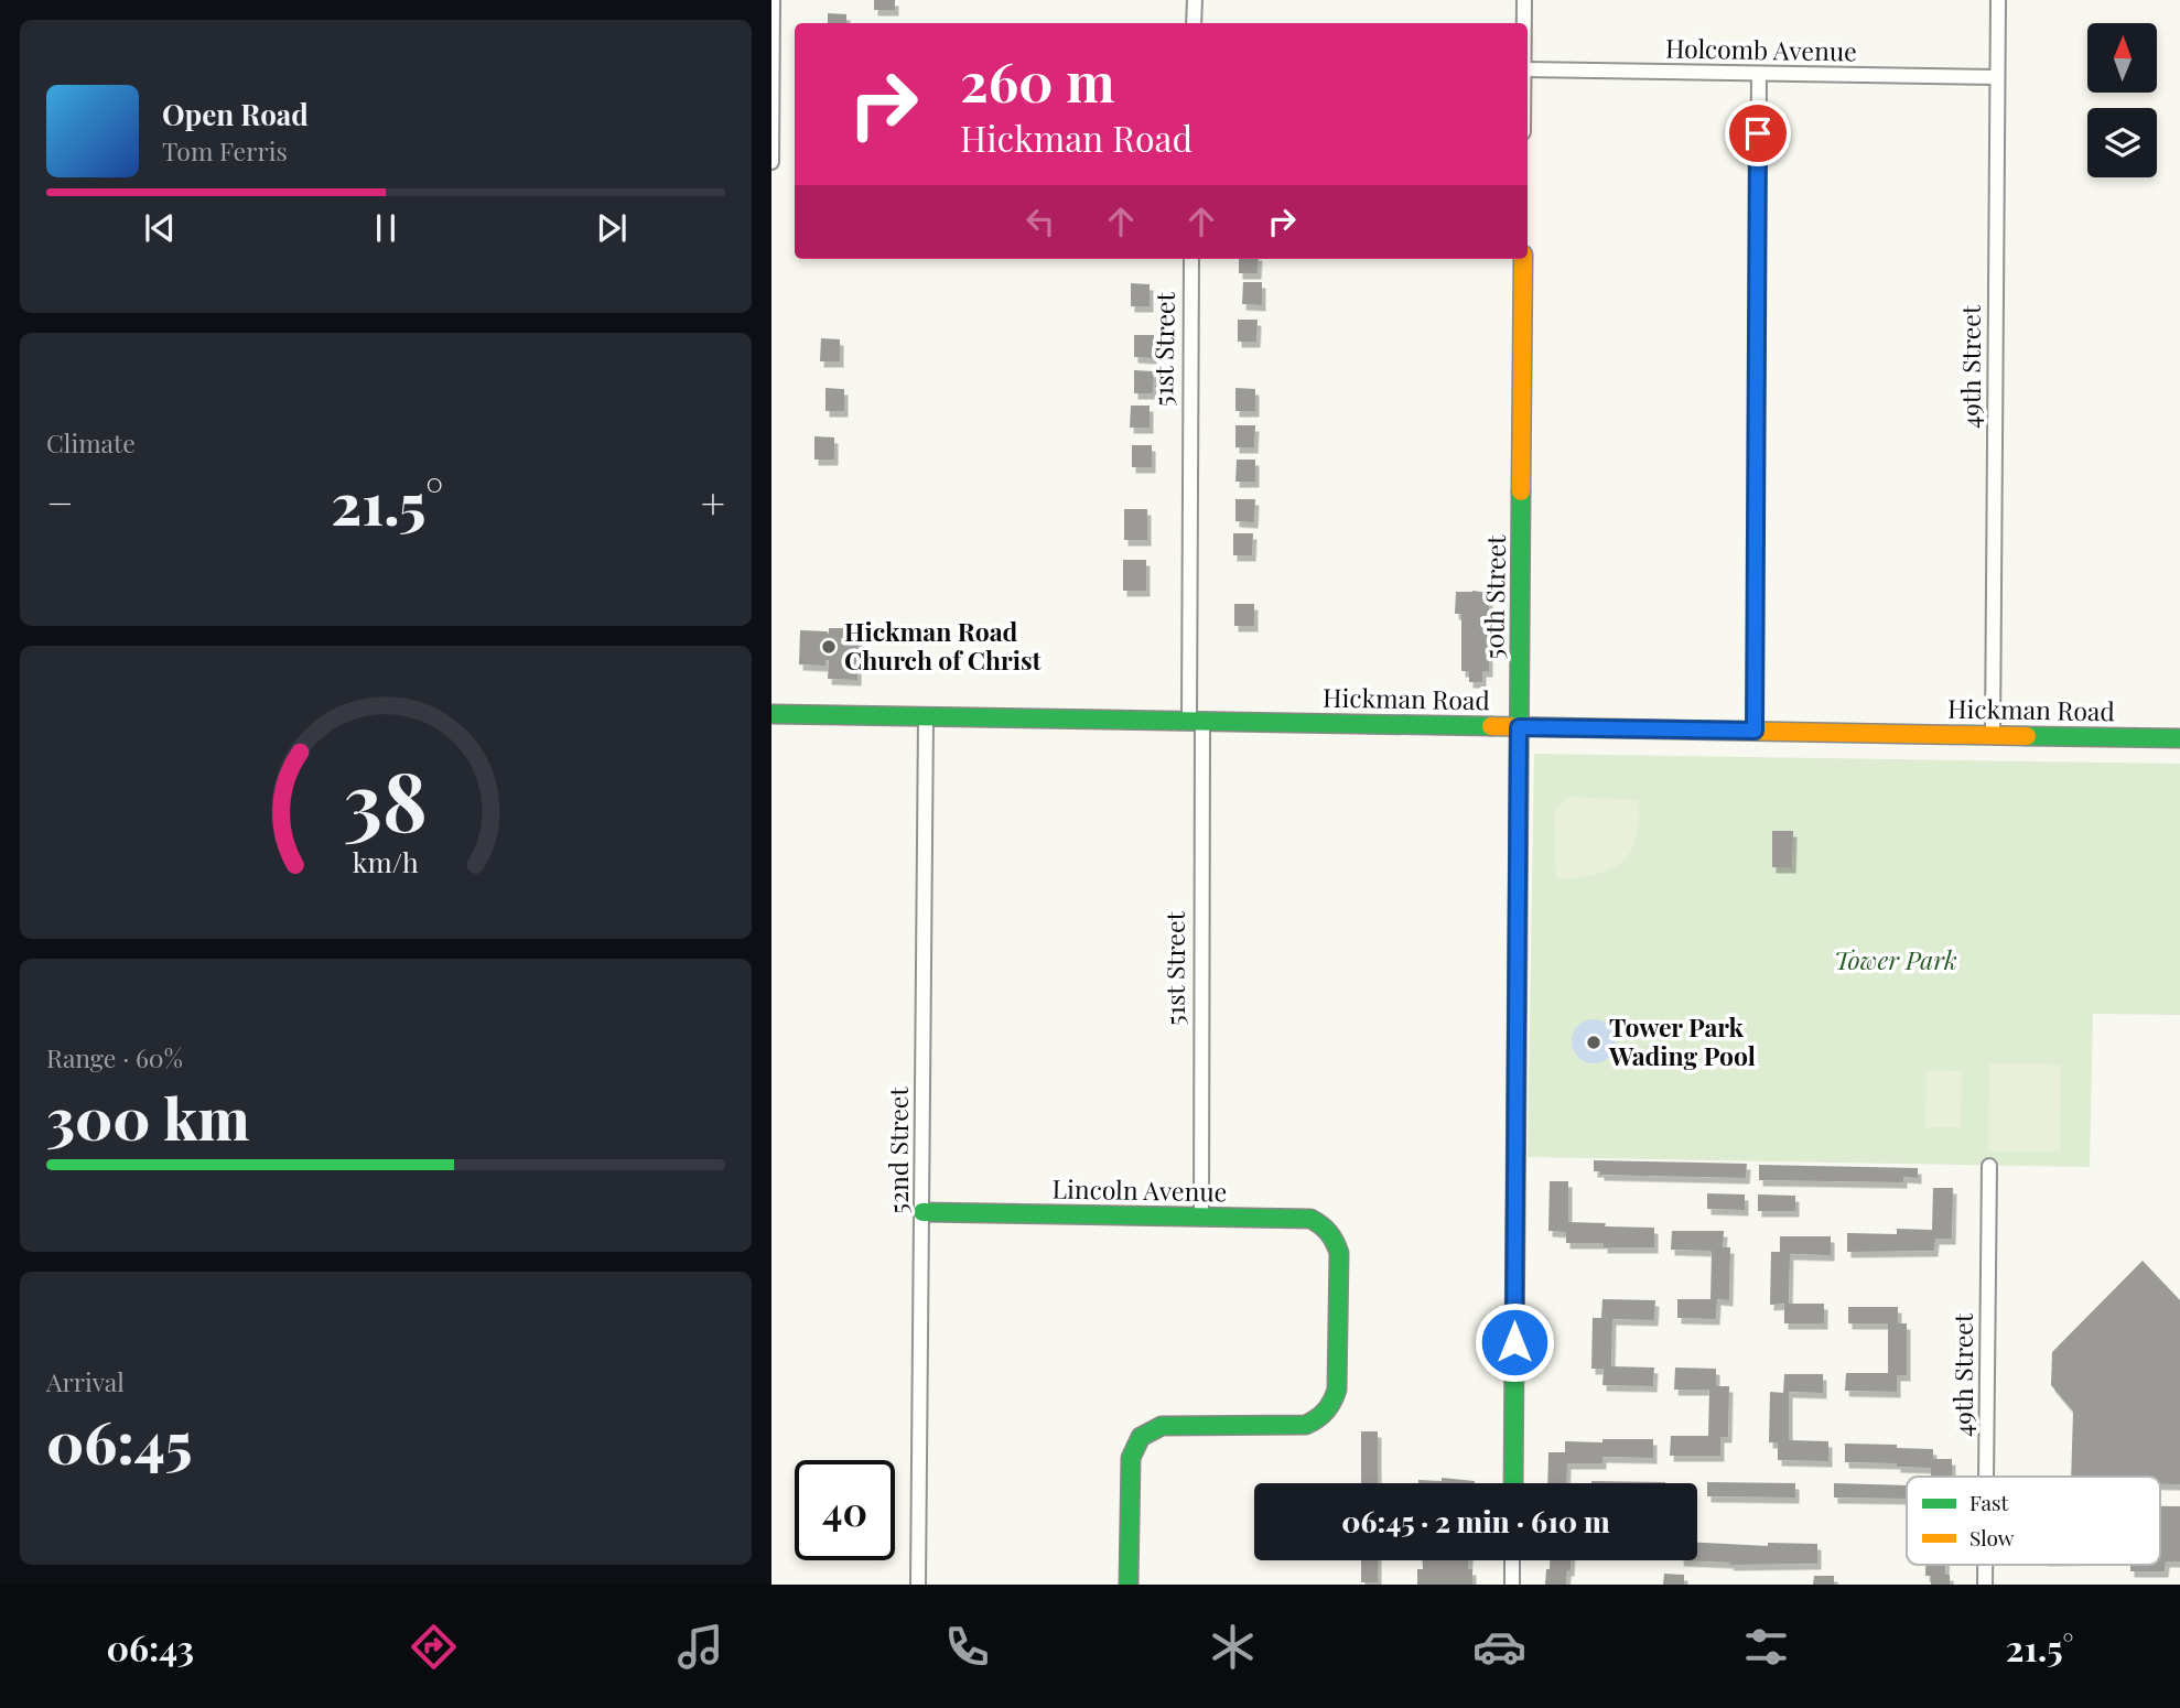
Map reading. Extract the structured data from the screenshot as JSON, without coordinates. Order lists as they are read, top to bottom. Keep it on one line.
{"streets":{"street":["Holcomb Avenue","51st Street","49th Street","50th Street","Hickman Road","52nd Street","Lincoln Avenue"]},"crossings":[["Holcomb Avenue","49th Street"],["51st Street","Hickman Road"],["51st Street","Lincoln Avenue"],["49th Street","Hickman Road"],["50th Street","Hickman Road"],["Hickman Road","52nd Street"],["52nd Street","Lincoln Avenue"]],"parks":["Tower Park"],"places":["Hickman Road Church of Christ","Tower Park Wading Pool"],"legend":["Fast","Slow"],"north":"top","page":{"turn":["260 m","Hickman Road"],"song":["Open Road","Tom Ferris"],"tile":["Climate",["Range · 60%","300 km"],["Arrival","06:45"]],"heat":["−","21.5°","+"],"limit":"40","trip":"06:45 · 2 min · 610 m","tabs":["06:43","21.5°"],"gauge":["38","km/h"]}}
